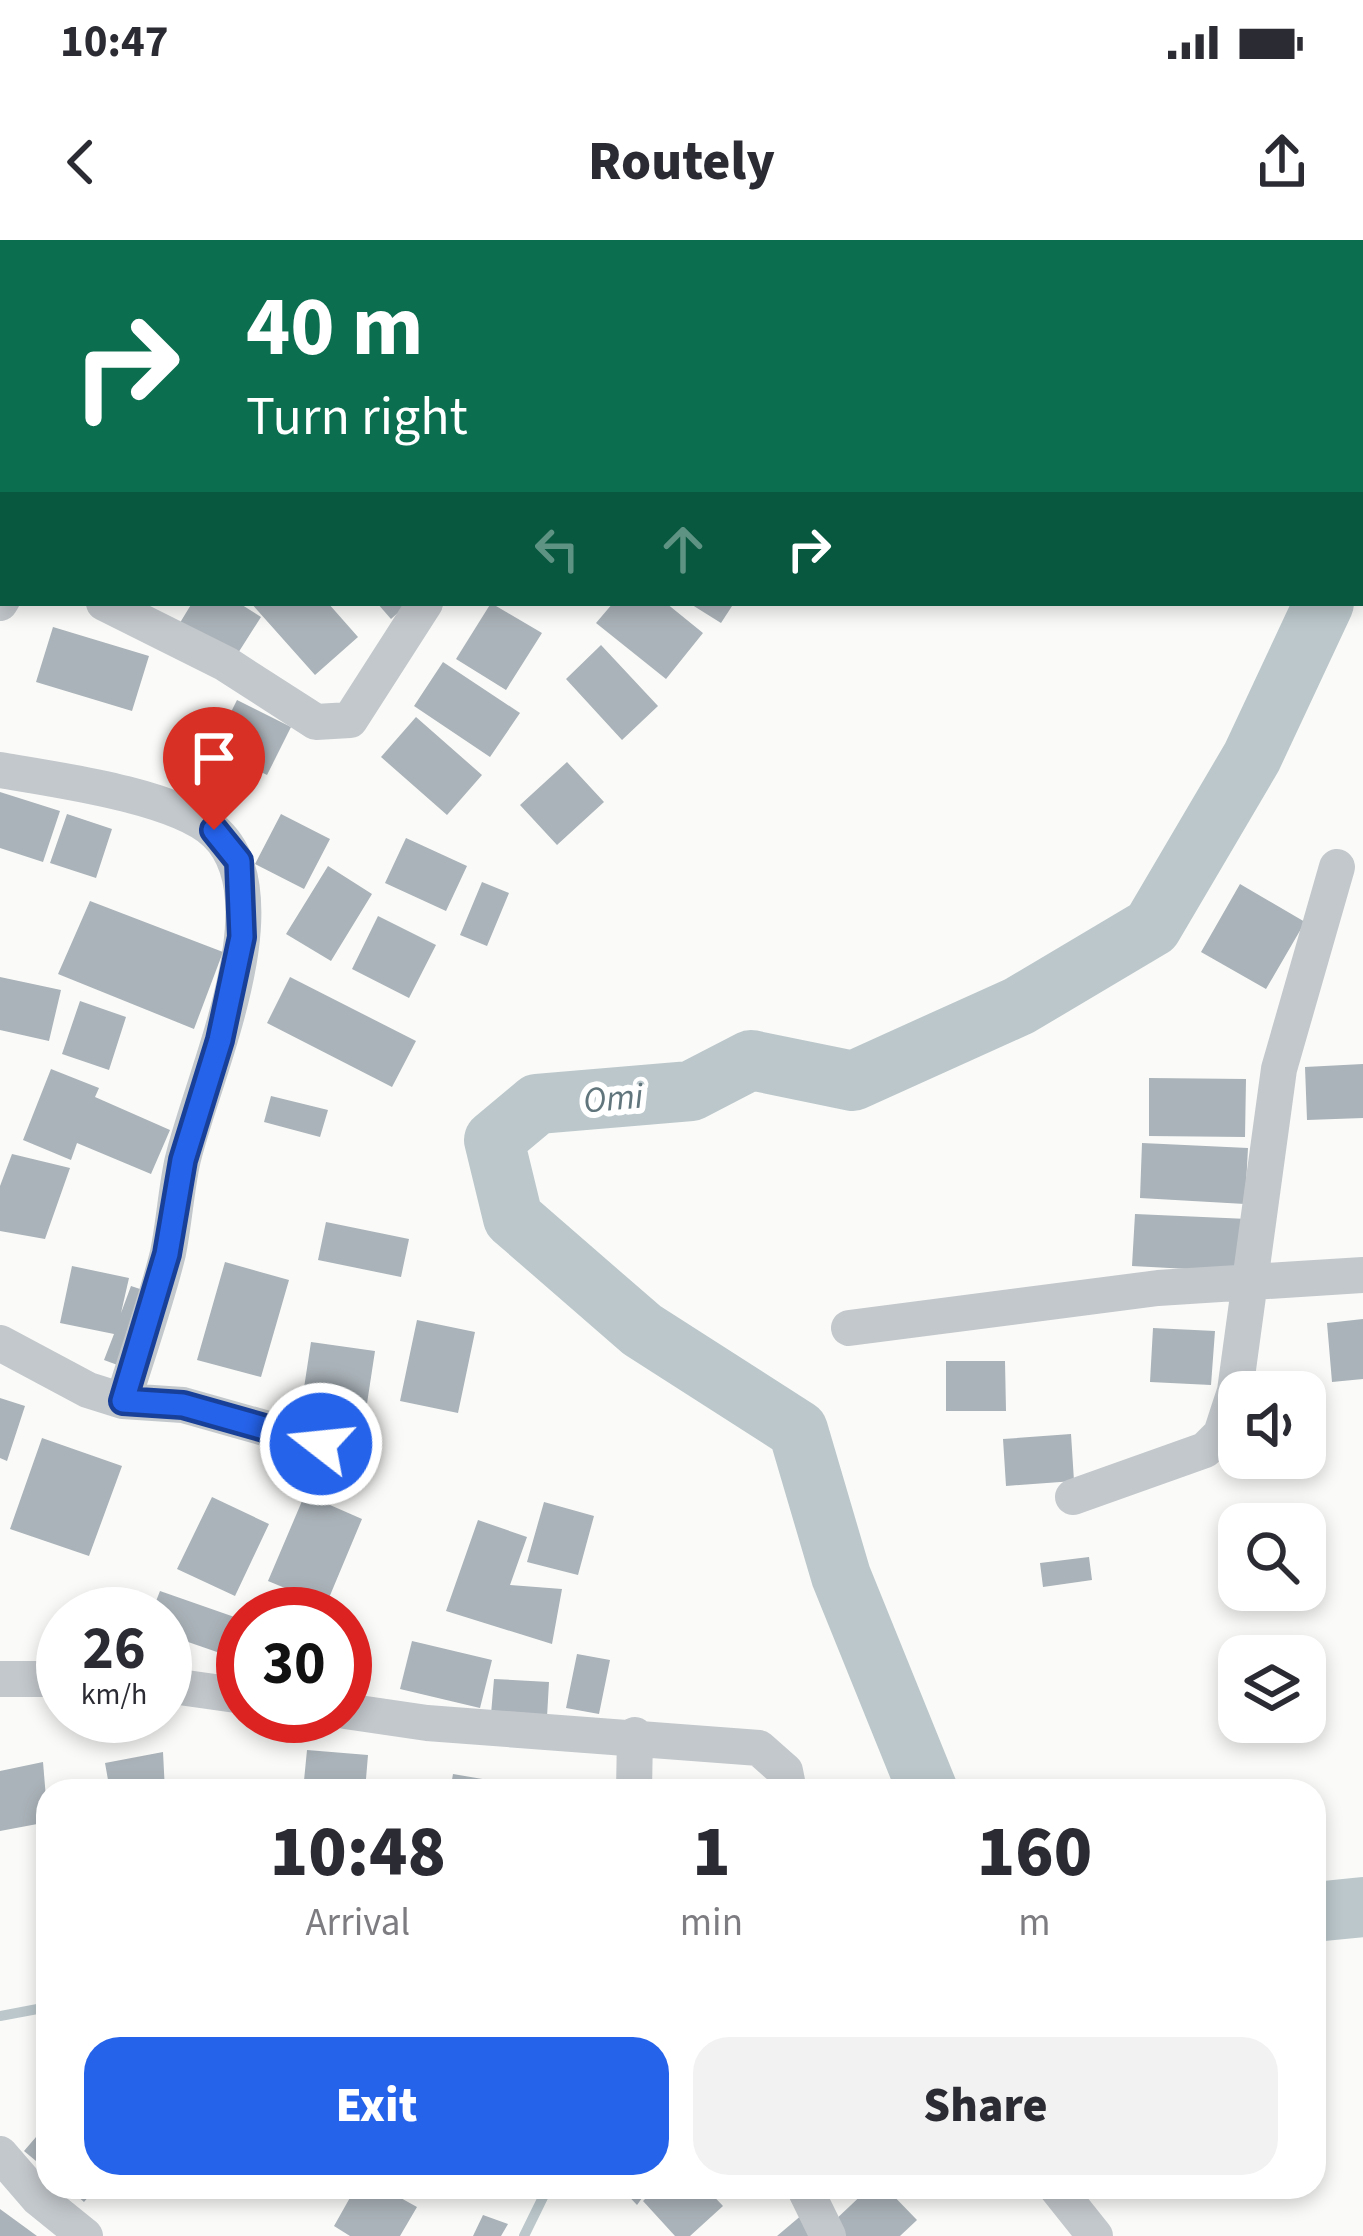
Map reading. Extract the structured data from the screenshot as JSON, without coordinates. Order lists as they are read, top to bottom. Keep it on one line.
{"water":["Omi"],"page":{"status":"10:47","header":"Routely","turn":["40 m","Turn right"],"speed":"26 km/h","limit":"30","eta":["10:48","Arrival","1","min","160","m"],"buttons":["Exit","Share"]}}
